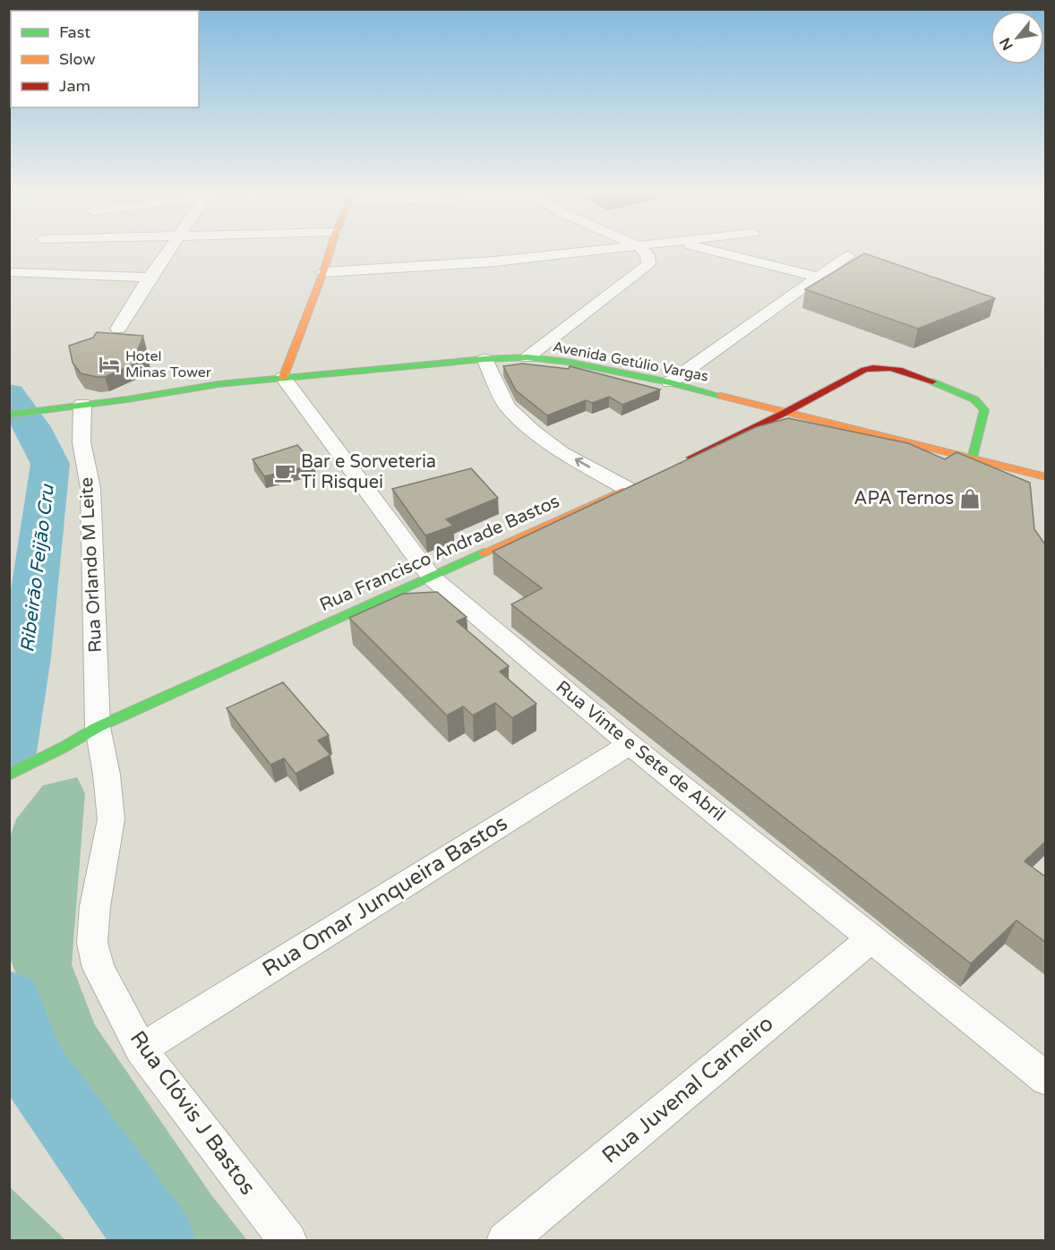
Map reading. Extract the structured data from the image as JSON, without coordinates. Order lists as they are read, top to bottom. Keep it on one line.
{"streets":{"main road":["Avenida Getúlio Vargas","Rua Francisco Andrade Bastos"],"street":["Rua Orlando M Leite","Rua Vinte e Sete de Abril","Rua Omar Junqueira Bastos","Rua Juvenal Carneiro","Rua Clóvis J Bastos"]},"crossings":[["Avenida Getúlio Vargas","Rua Orlando M Leite"],["Avenida Getúlio Vargas","Rua Vinte e Sete de Abril"],["Rua Francisco Andrade Bastos","Rua Orlando M Leite"],["Rua Francisco Andrade Bastos","Rua Vinte e Sete de Abril"],["Rua Francisco Andrade Bastos","Rua Clóvis J Bastos"],["Rua Orlando M Leite","Rua Clóvis J Bastos"],["Rua Vinte e Sete de Abril","Rua Omar Junqueira Bastos"],["Rua Vinte e Sete de Abril","Rua Juvenal Carneiro"],["Rua Omar Junqueira Bastos","Rua Clóvis J Bastos"]],"water":["Ribeirão Feijão Cru"],"places":{"hotel":["Hotel Minas Tower"],"cafe":["Bar e Sorveteria Ti Risquei"],"shop":["APA Ternos"]},"legend":["Fast","Slow","Jam"],"north":"bottom left"}
